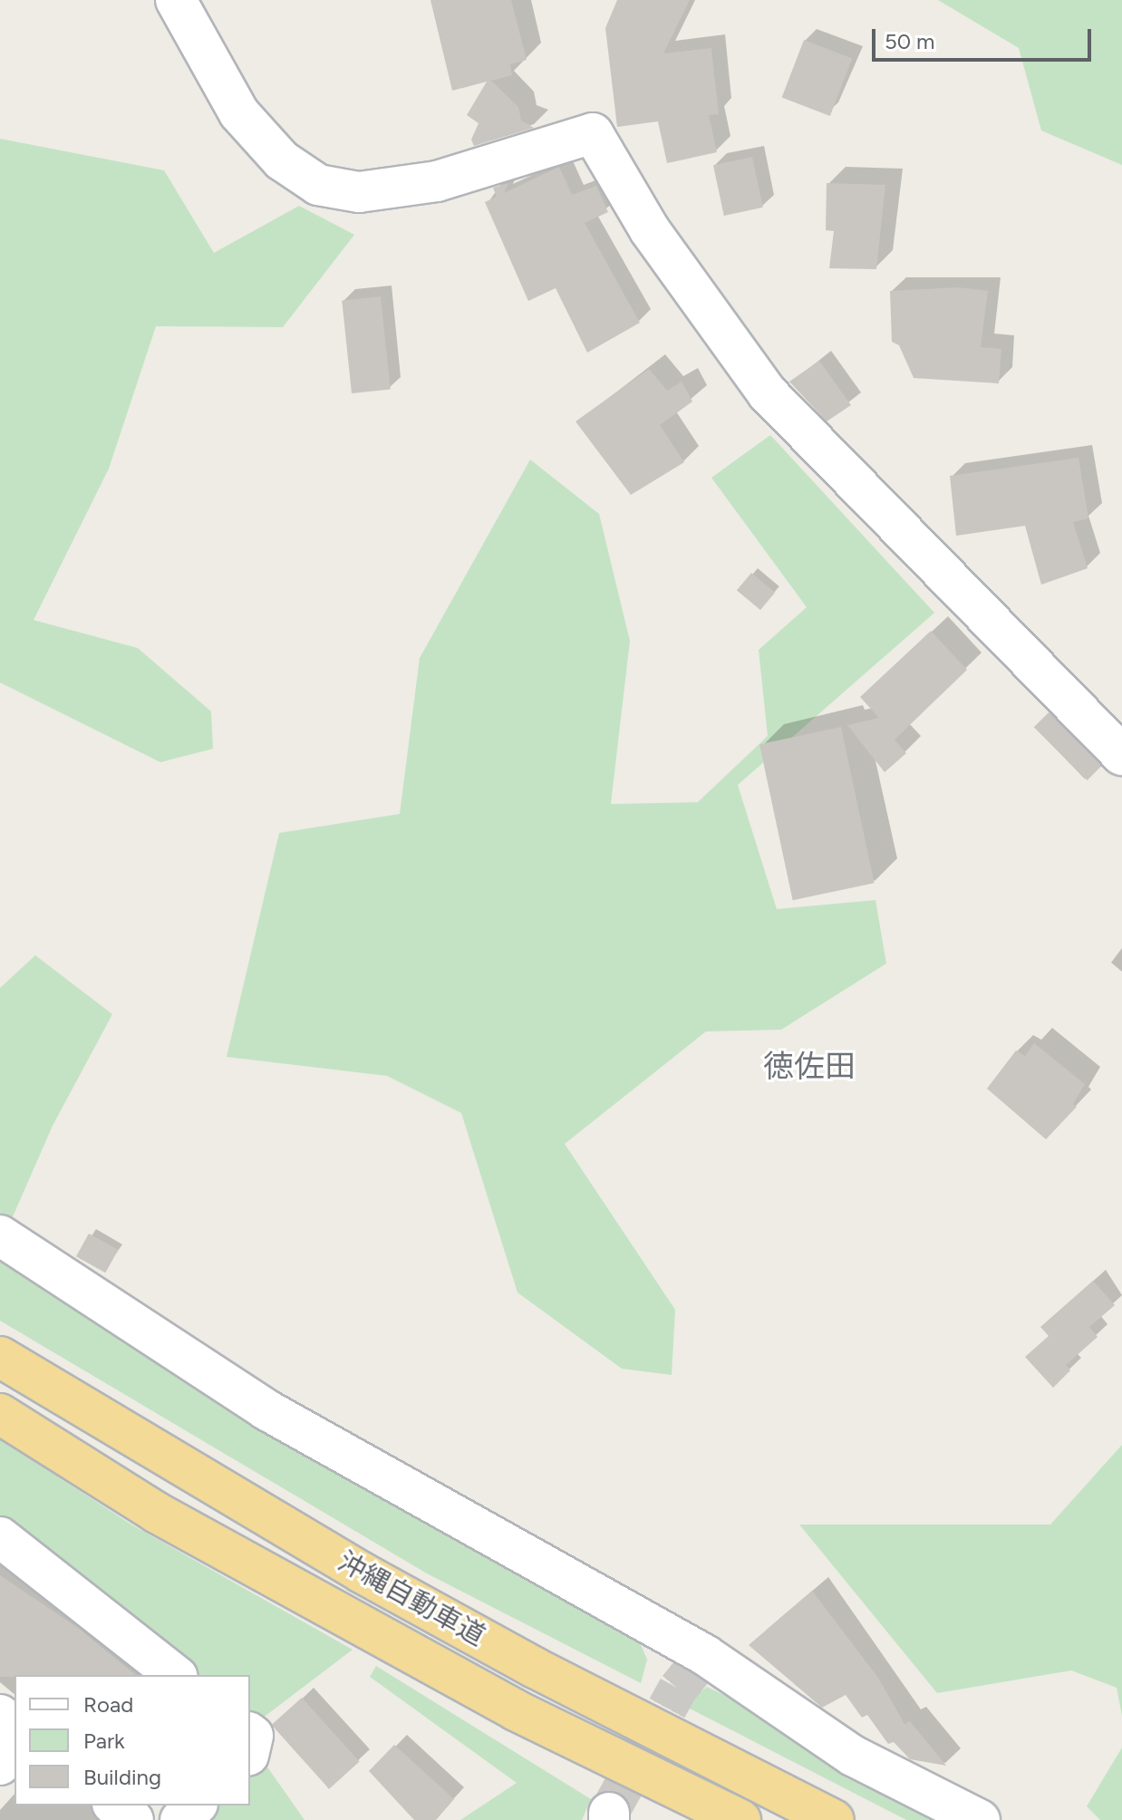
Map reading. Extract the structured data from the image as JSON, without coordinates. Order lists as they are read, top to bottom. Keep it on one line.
{"streets":{"highway":["沖縄自動車道"]},"districts":["徳佐田"],"legend":["Road","Park","Building"],"scale_bar":"50 m"}
